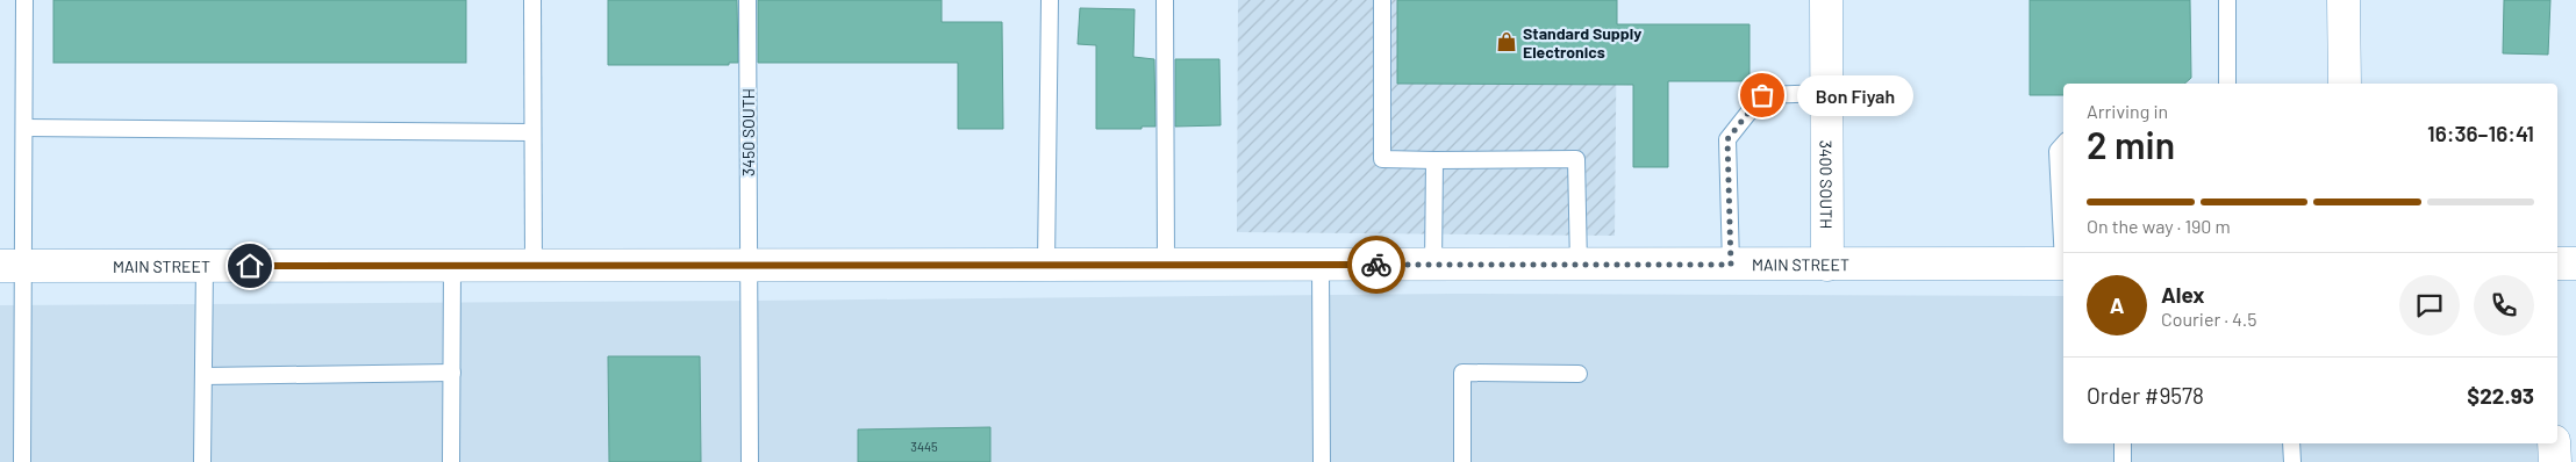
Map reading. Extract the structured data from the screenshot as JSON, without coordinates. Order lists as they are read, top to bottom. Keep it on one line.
{"streets":{"street":["3400 SOUTH","MAIN STREET"],"lane":["3450 SOUTH"]},"crossings":[["3450 SOUTH","MAIN STREET"],["3400 SOUTH","MAIN STREET"]],"places":{"shop":["Standard Supply Electronics"],"other":["Bon Fiyah"]},"house_numbers":["3445"],"page":{"bubble":"Bon Fiyah","heading":["2 min","Arriving in","16:36–16:41"],"panel":["Alex","Courier · 4.5","Order #9578","$22.93"],"bar":"On the way · 190 m","round":"A"}}
